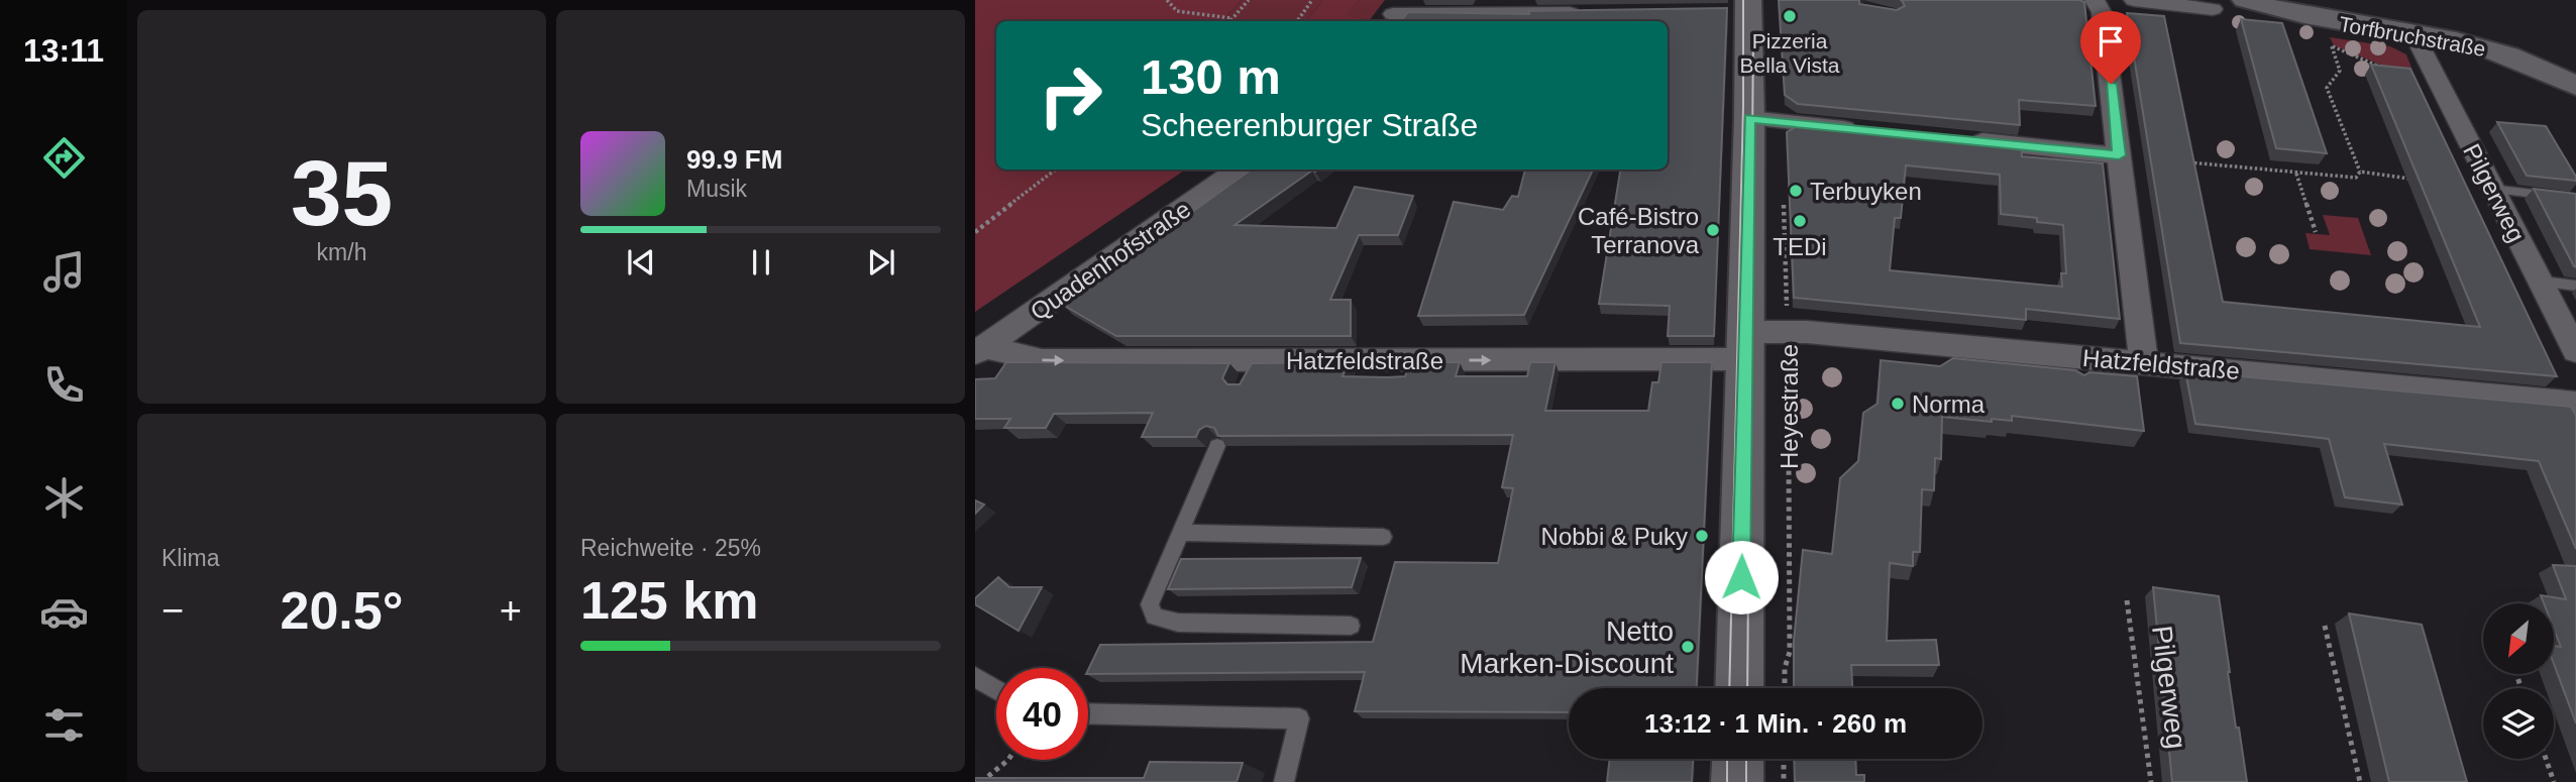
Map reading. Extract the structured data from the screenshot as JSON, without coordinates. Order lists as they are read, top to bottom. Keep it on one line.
{"streets":{"street":["Torfbruchstraße","Pilgerweg","Quadenhofstraße","Hatzfeldstraße","Heyestraße"]},"crossings":[["Torfbruchstraße","Pilgerweg"],["Quadenhofstraße","Hatzfeldstraße"],["Hatzfeldstraße","Heyestraße"]],"one_way":["Hatzfeldstraße"],"places":["Pizzeria Bella Vista","Terbuyken","TEDi","Café-Bistro Terranova","Norma","Nobbi & Puky","Netto Marken-Discount"],"north":"bottom left","page":{"tabs":"13:11","tile":[["35","km/h"],"Klima",["Reichweite · 25%","125 km"]],"turn":["130 m","Scheerenburger Straße"],"song":["99.9 FM","Musik"],"heat":["−","20.5°","+"],"limit":"40","trip":"13:12 · 1 Min. · 260 m"}}
